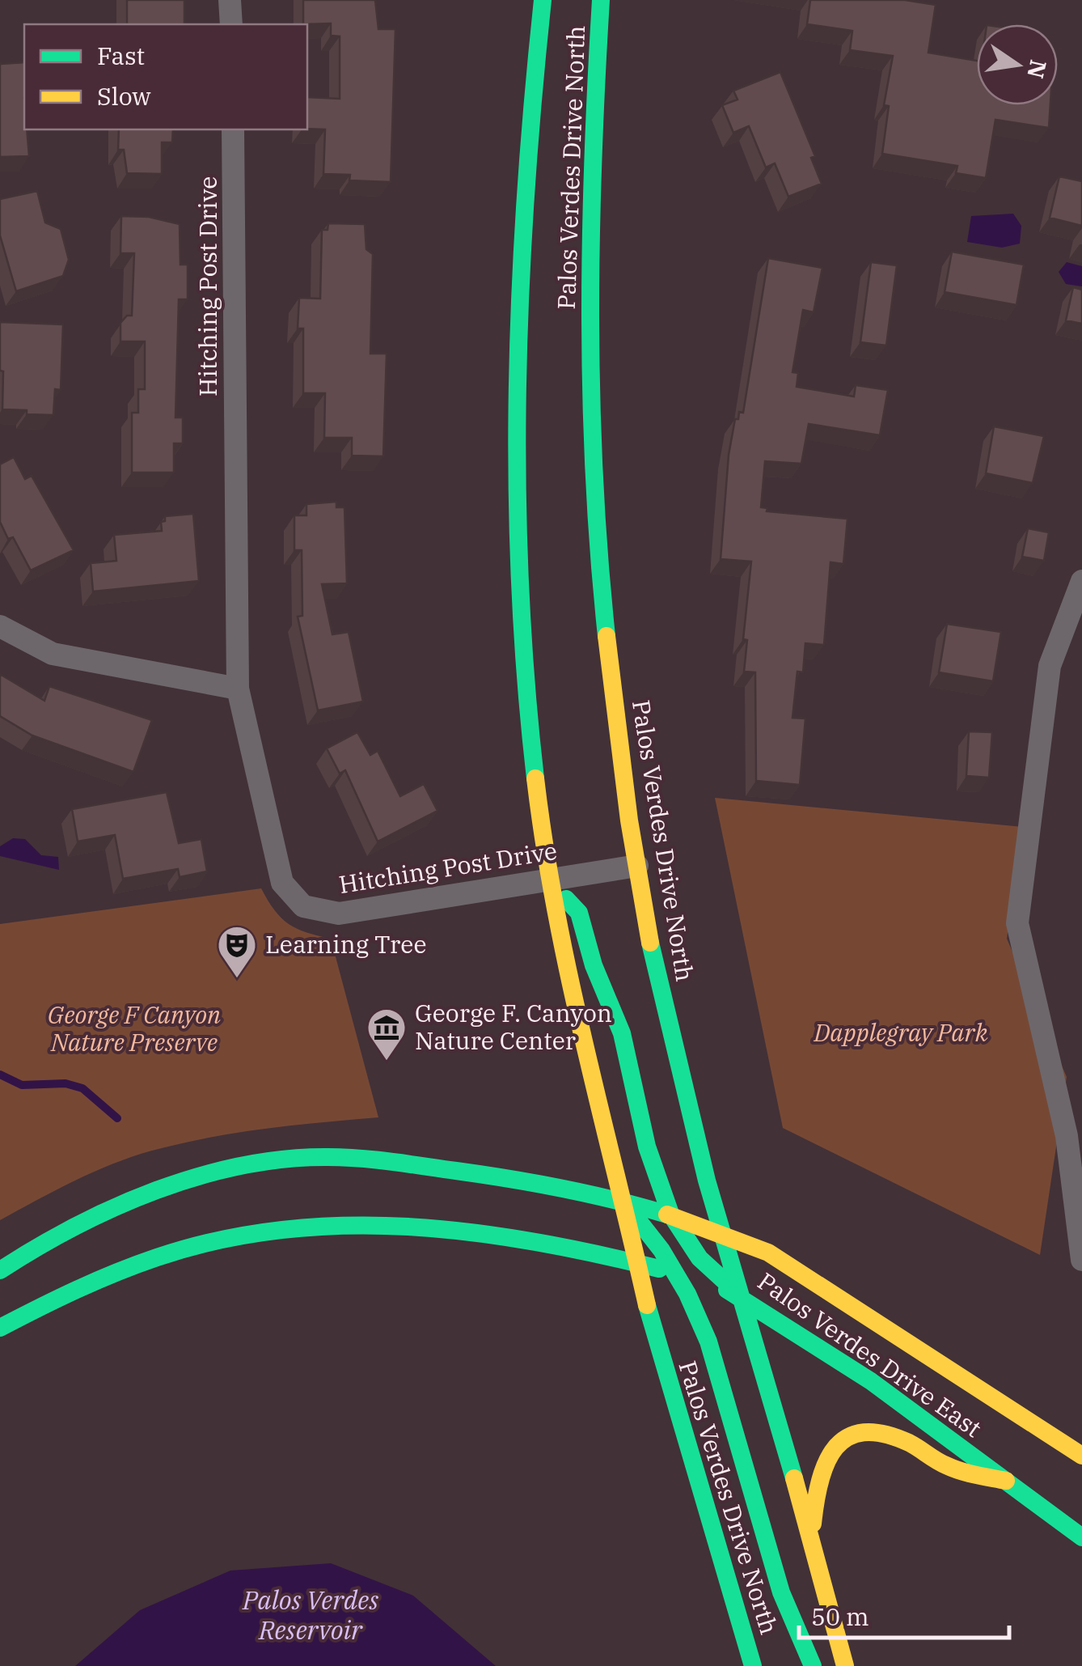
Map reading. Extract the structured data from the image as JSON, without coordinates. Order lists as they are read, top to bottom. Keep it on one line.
{"streets":{"main road":["Palos Verdes Drive North","Palos Verdes Drive East"],"street":["Hitching Post Drive"]},"crossings":[["Palos Verdes Drive North","Hitching Post Drive"],["Palos Verdes Drive North","Palos Verdes Drive East"]],"water":["Palos Verdes Reservoir"],"parks":["George F Canyon Nature Preserve","Dapplegray Park"],"places":{"theatre":["Learning Tree"],"museum":["George F. Canyon Nature Center"]},"legend":["Fast","Slow"],"scale_bar":"50 m","north":"right"}
